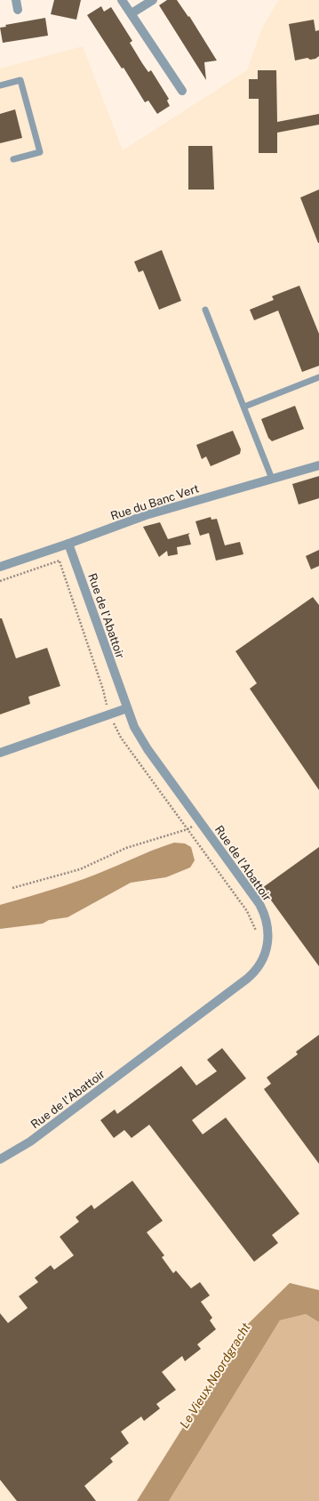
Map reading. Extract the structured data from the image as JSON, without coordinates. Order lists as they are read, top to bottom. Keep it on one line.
{"streets":{"street":["Rue du Banc Vert","Rue de l'Abattoir"]},"crossings":[["Rue du Banc Vert","Rue de l'Abattoir"]],"water":["Le Vieux Noordgracht"]}
